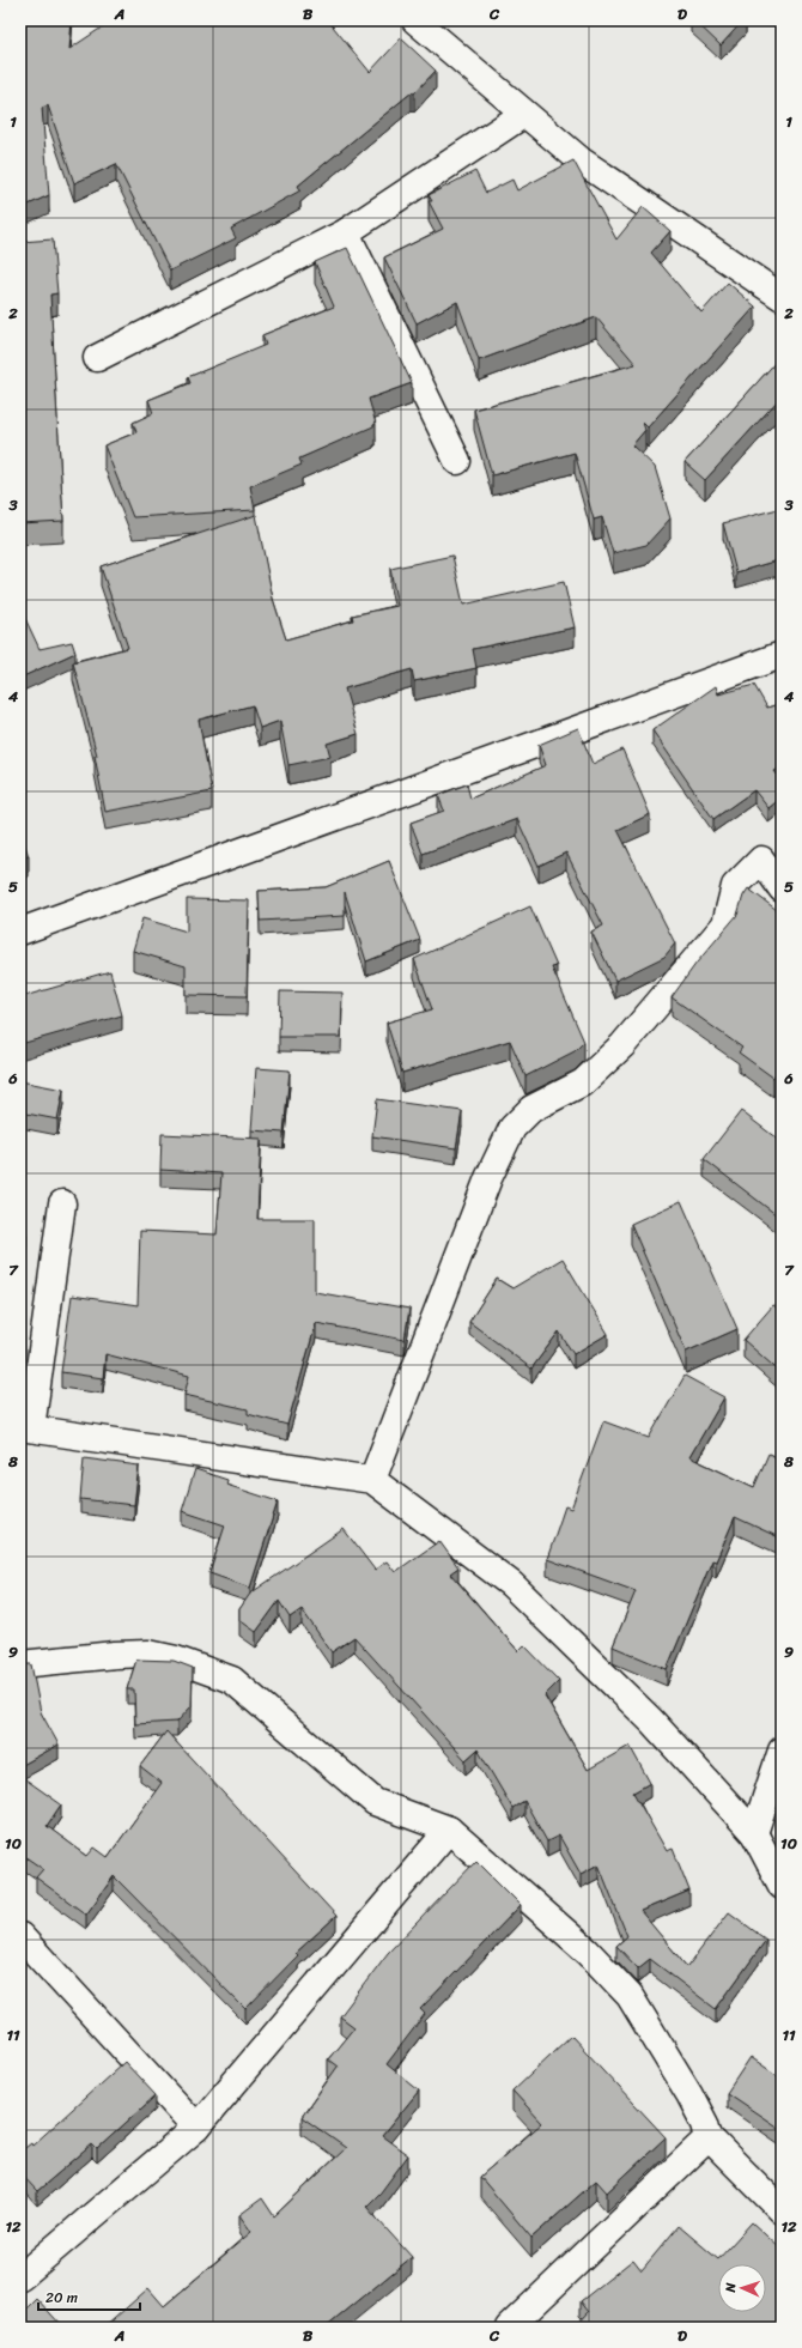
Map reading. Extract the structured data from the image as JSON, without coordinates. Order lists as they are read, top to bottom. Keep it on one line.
{"scale_bar":"20 m","north":"left","grid":{"columns":["A","B","C","D"],"rows":["1","2","3","4","5","6","7","8","9","10","11","12"]}}
